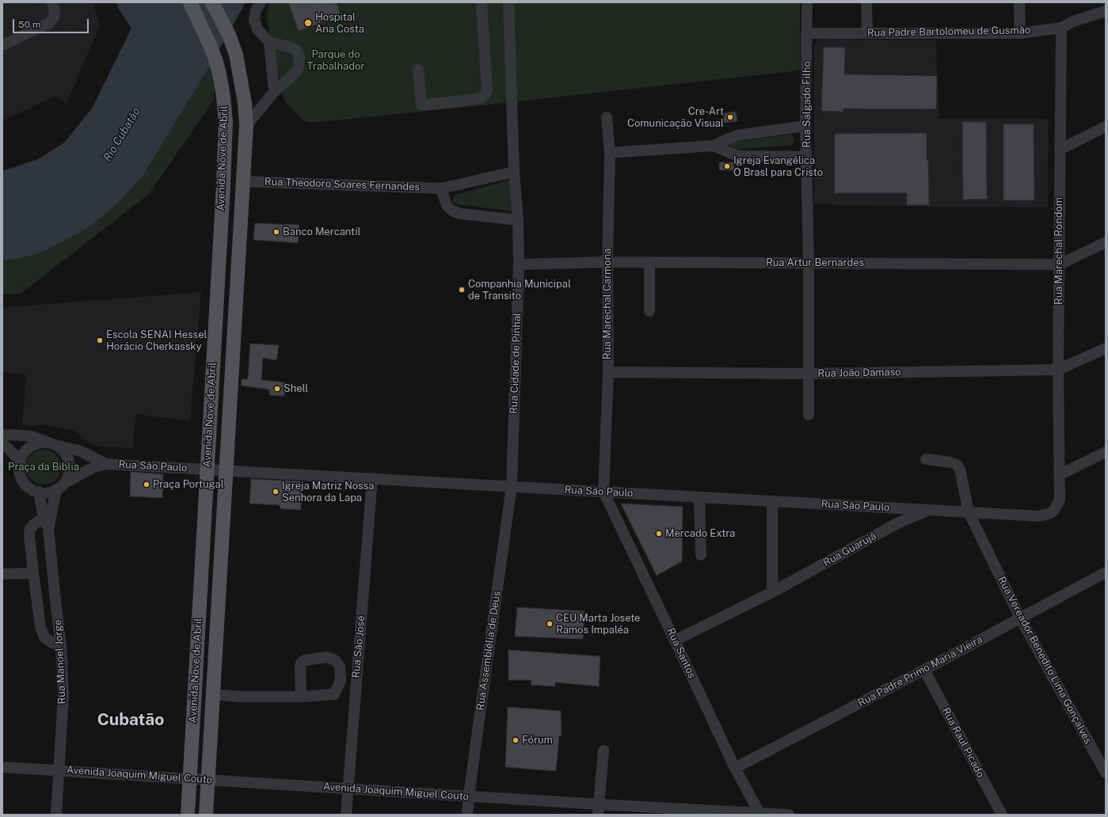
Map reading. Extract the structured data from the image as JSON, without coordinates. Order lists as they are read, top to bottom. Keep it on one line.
{"streets":{"main road":["Avenida Nove de Abril"],"street":["Rua Padre Bartolomeu de Gusmão","Rua Salgado Filho","Rua Theodoro Soares Fernandes","Rua Marechal Rondom","Rua Artur Bernardes","Rua Marechal Carmona","Rua Cidade de Pinhal","Rua João Damaso","Rua São Paulo","Rua Guarujá","Rua São José","Rua Assemblélia de Deus","Rua Santos","Rua Vereador Benedito Lima Gonçalves","Rua Manoel Jorge","Rua Padre Primo Maria Vieira","Rua Raul Picado","Avenida Joaquim Miguel Couto"]},"crossings":[["Rua Padre Bartolomeu de Gusmão","Rua Salgado Filho"],["Rua Padre Bartolomeu de Gusmão","Rua Marechal Rondom"],["Rua Salgado Filho","Rua Artur Bernardes"],["Rua Salgado Filho","Rua João Damaso"],["Avenida Nove de Abril","Rua Theodoro Soares Fernandes"],["Avenida Nove de Abril","Rua São Paulo"],["Avenida Nove de Abril","Avenida Joaquim Miguel Couto"],["Rua Theodoro Soares Fernandes","Rua Cidade de Pinhal"],["Rua Marechal Rondom","Rua Artur Bernardes"],["Rua Marechal Rondom","Rua João Damaso"],["Rua Marechal Rondom","Rua São Paulo"],["Rua Artur Bernardes","Rua Marechal Carmona"],["Rua Artur Bernardes","Rua Cidade de Pinhal"],["Rua Marechal Carmona","Rua João Damaso"],["Rua Marechal Carmona","Rua São Paulo"],["Rua Marechal Carmona","Rua Santos"],["Rua Cidade de Pinhal","Rua São Paulo"],["Rua Cidade de Pinhal","Rua Assemblélia de Deus"],["Rua São Paulo","Rua Guarujá"],["Rua São Paulo","Rua São José"],["Rua São Paulo","Rua Assemblélia de Deus"],["Rua São Paulo","Rua Santos"],["Rua São Paulo","Rua Vereador Benedito Lima Gonçalves"],["Rua São Paulo","Rua Manoel Jorge"],["Rua Guarujá","Rua Santos"],["Rua São José","Avenida Joaquim Miguel Couto"],["Rua Assemblélia de Deus","Avenida Joaquim Miguel Couto"],["Rua Santos","Rua Padre Primo Maria Vieira"],["Rua Santos","Avenida Joaquim Miguel Couto"],["Rua Vereador Benedito Lima Gonçalves","Rua Padre Primo Maria Vieira"],["Rua Manoel Jorge","Avenida Joaquim Miguel Couto"],["Rua Padre Primo Maria Vieira","Rua Raul Picado"]],"districts":["Cubatão"],"water":["Rio Cubatão"],"parks":["Parque do Trabalhador","Praça da Biblia"],"places":["Hospital Ana Costa","Cre-Art Comunicação Visual","Igreja Evangélica O Brasl para Cristo","Banco Mercantil","Companhia Municipal de Transito","Escola SENAI Hessel Horácio Cherkassky","Shell","Praça Portugal","Igreja Matriz Nossa Senhora da Lapa","Mercado Extra","CEU Marta Josete Ramos Impaléa","Fórum"],"scale_bar":"50 m"}
